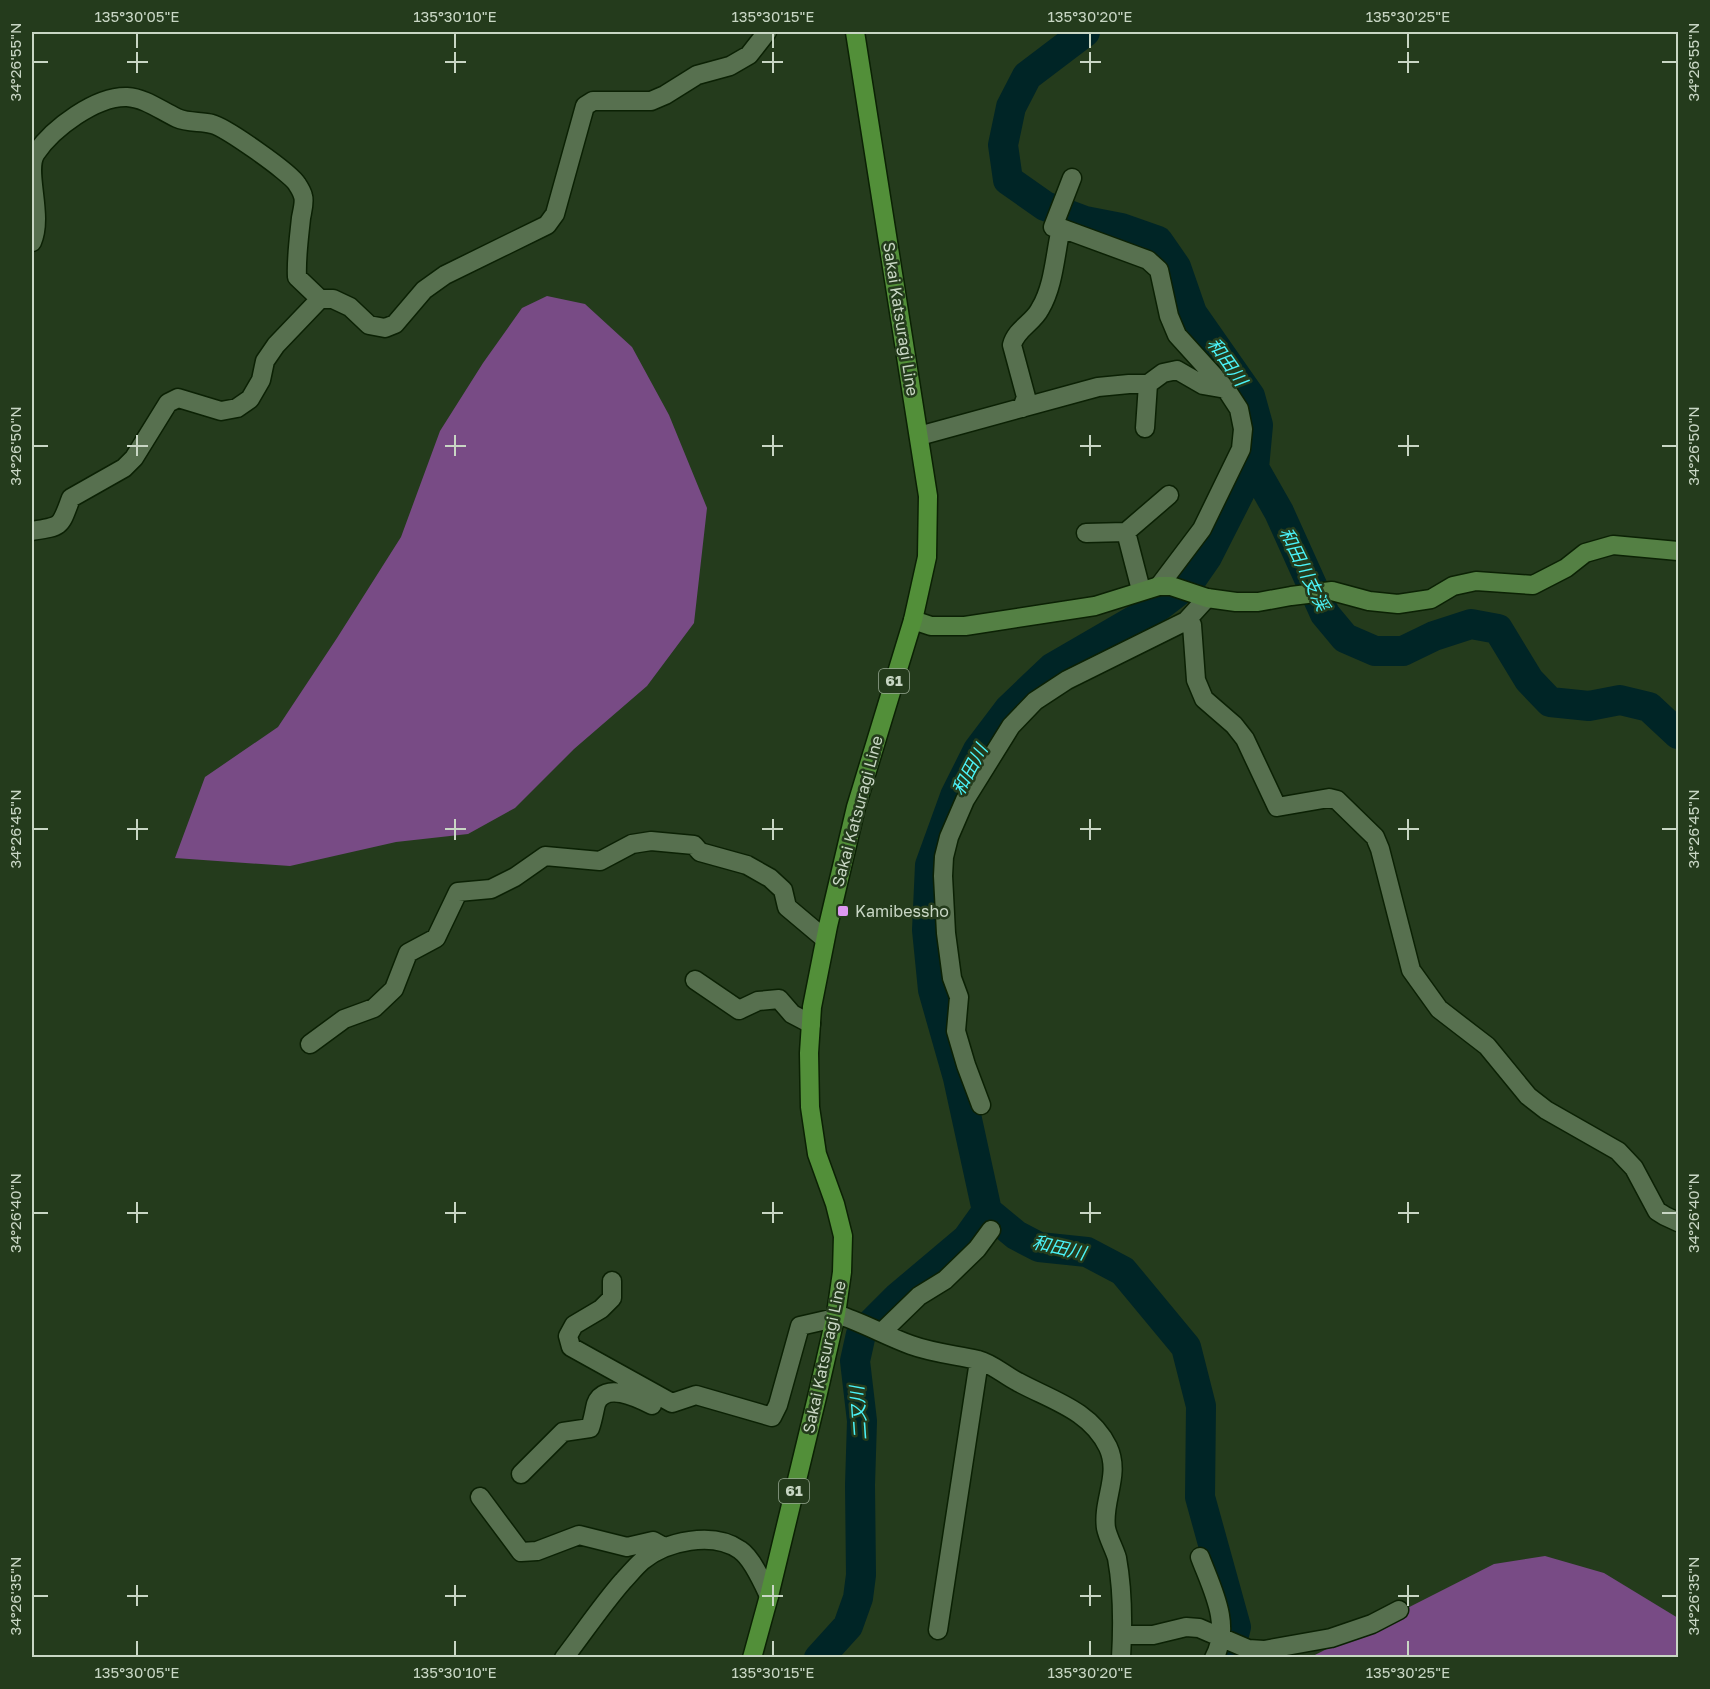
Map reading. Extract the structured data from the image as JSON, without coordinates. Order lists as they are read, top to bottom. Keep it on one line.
{"streets":{"main road":["Sakai Katsuragi Line","61"]},"water":["和田川","和田川支渓","二又川"],"places":{"transit":["Kamibessho"]},"coordinates":["135°30'05\"E","135°30'10\"E","135°30'15\"E","135°30'20\"E","135°30'25\"E","34°26'55\"N","34°26'50\"N","34°26'45\"N","34°26'40\"N","34°26'35\"N"]}
